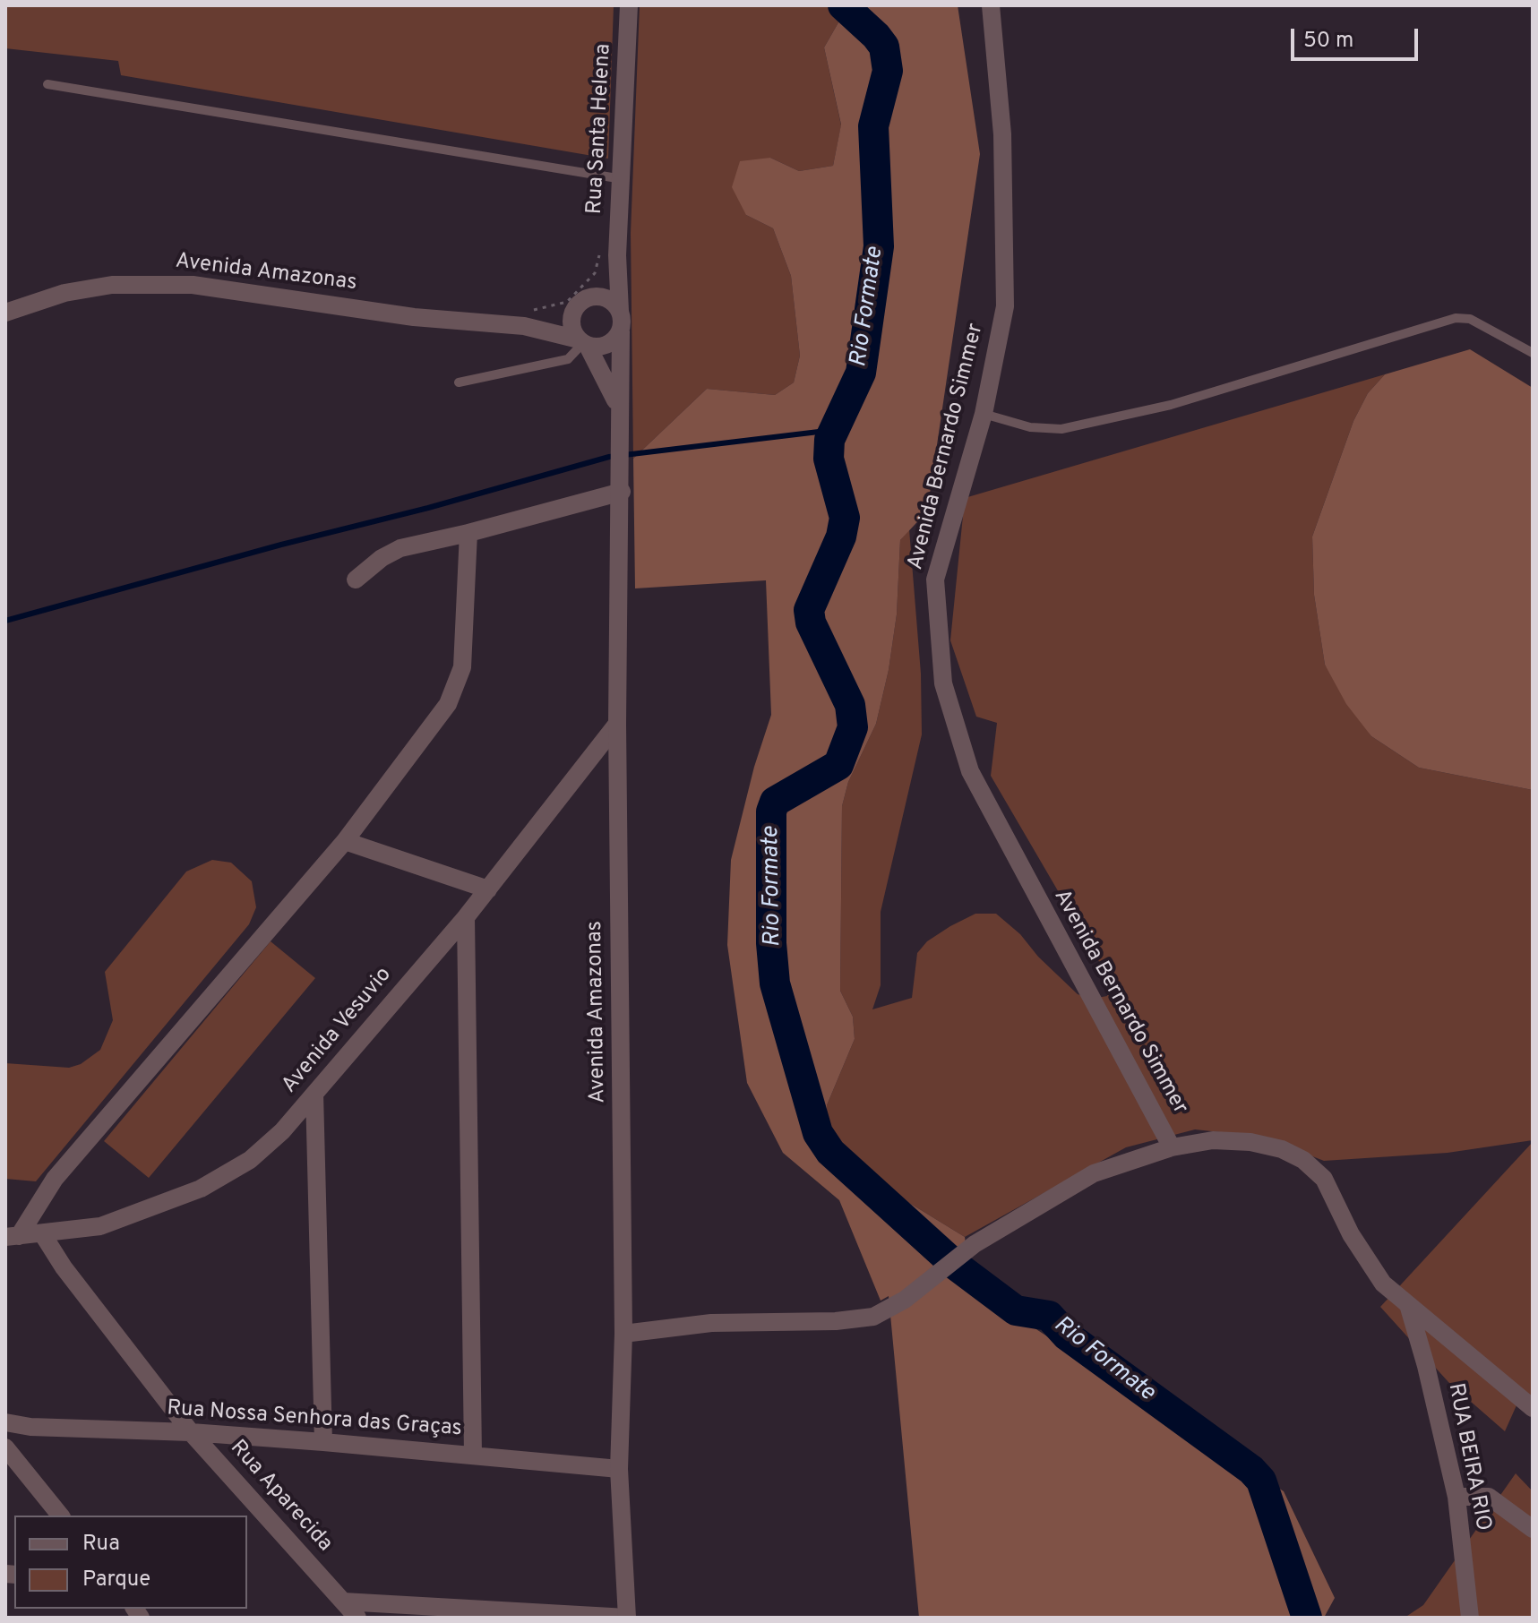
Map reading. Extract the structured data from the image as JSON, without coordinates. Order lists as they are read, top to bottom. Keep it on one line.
{"streets":{"street":["Rua Santa Helena","Avenida Amazonas","Avenida Bernardo Simmer","Avenida Vesuvio","Rua Nossa Senhora das Graças","RUA BEIRA RIO","Rua Aparecida"]},"crossings":[["Rua Santa Helena","Avenida Amazonas"],["Avenida Amazonas","Avenida Vesuvio"],["Avenida Amazonas","Rua Nossa Senhora das Graças"],["Avenida Vesuvio","Rua Aparecida"],["Rua Nossa Senhora das Graças","Rua Aparecida"]],"water":["Rio Formate"],"legend":["Rua","Parque"],"scale_bar":"50 m"}
